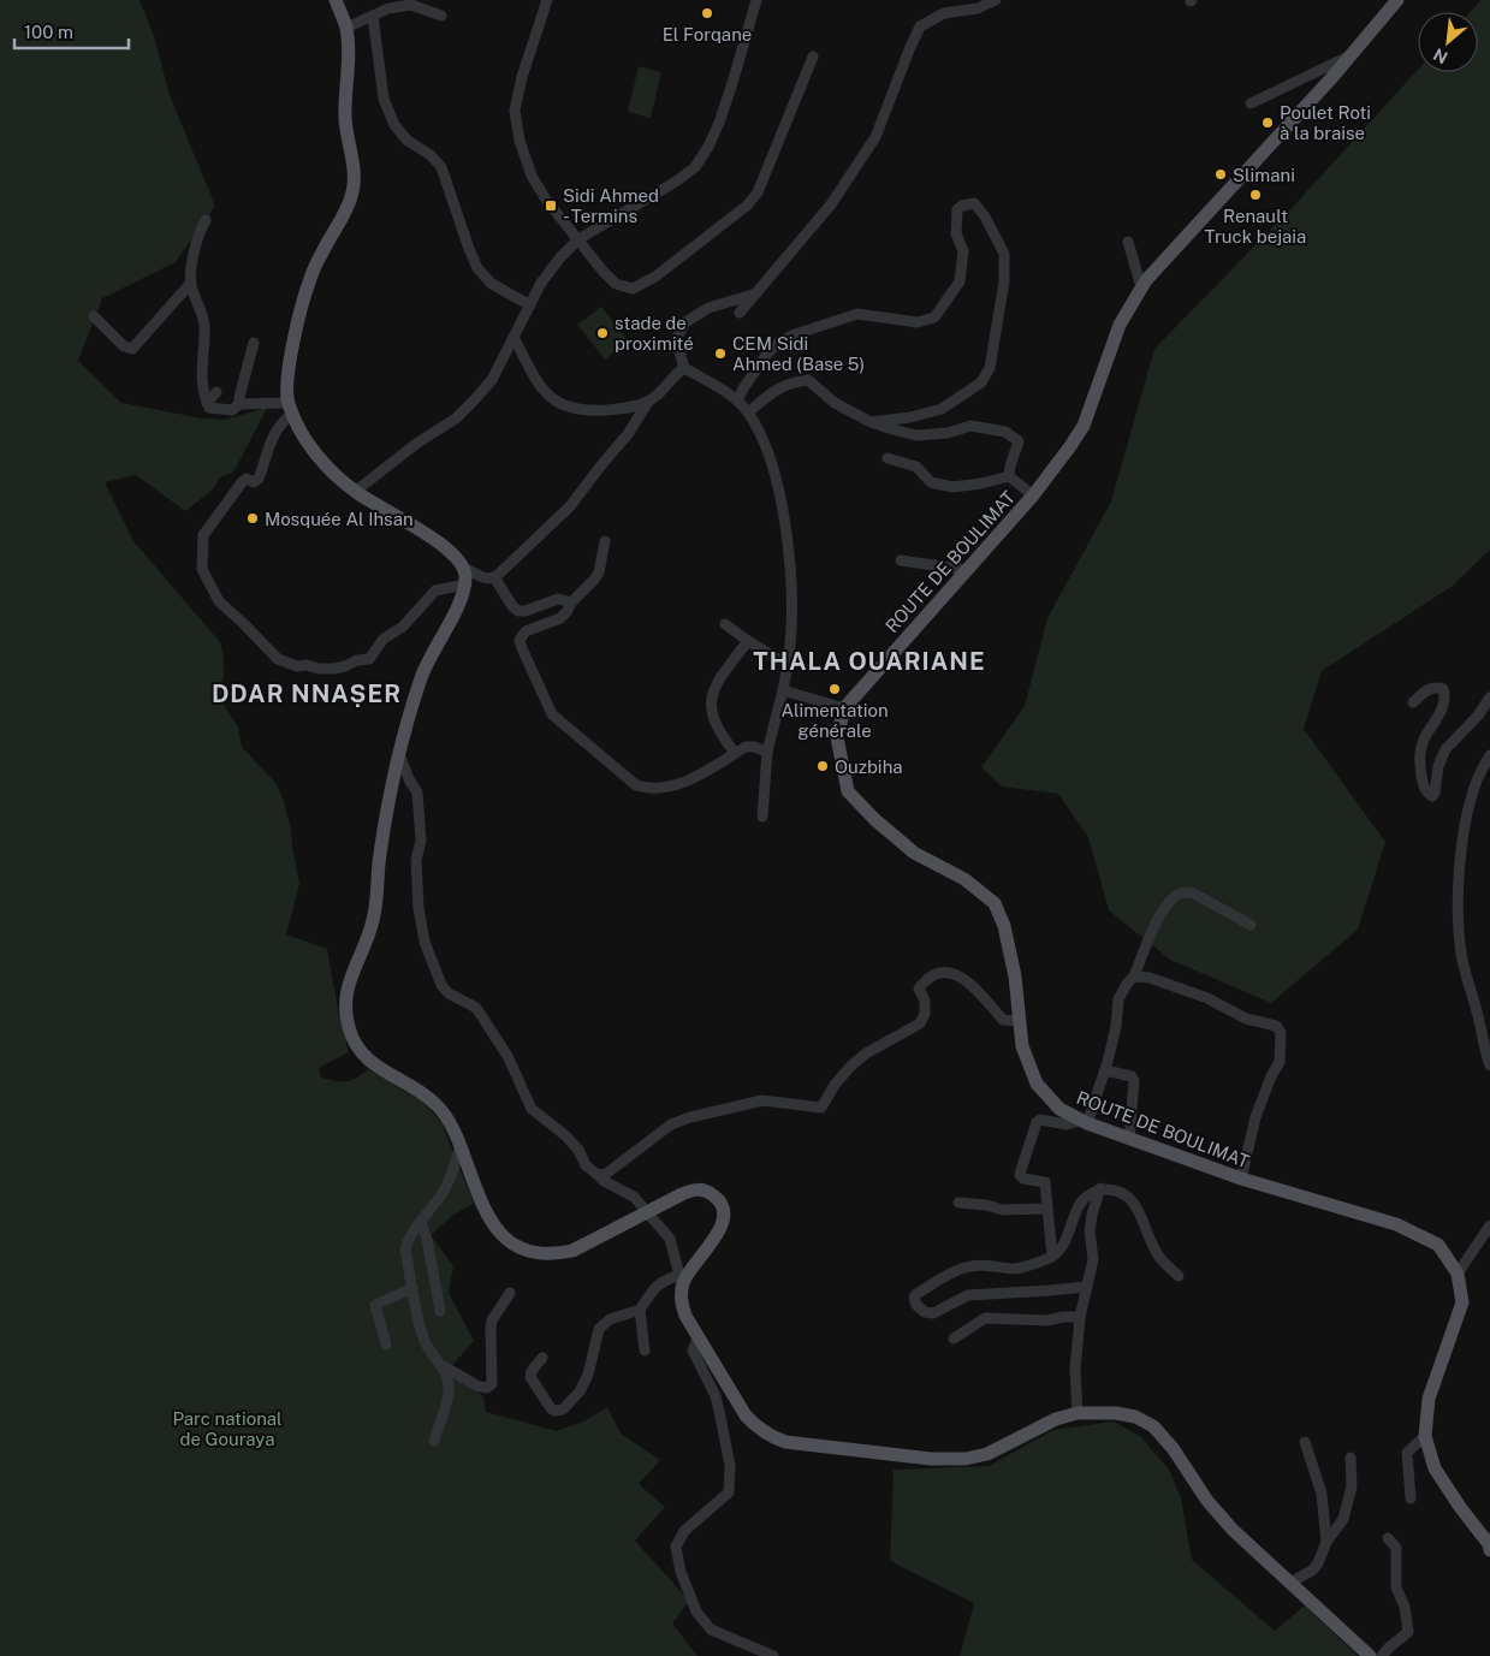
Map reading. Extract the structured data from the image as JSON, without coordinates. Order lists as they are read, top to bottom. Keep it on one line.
{"streets":{"main road":["ROUTE DE BOULIMAT"]},"districts":["THALA OUARIANE","DDAR NNAṢER"],"parks":["Parc national de Gouraya"],"places":{"other":["El Forqane","Poulet Roti à la braise","Slimani","Renault Truck bejaia","stade de proximité","CEM Sidi Ahmed (Base 5)","Mosquée Al Ihsan","Alimentation générale","Ouzbiha"],"transit":["Sidi Ahmed - Termins"]},"scale_bar":"100 m","north":"bottom left"}
